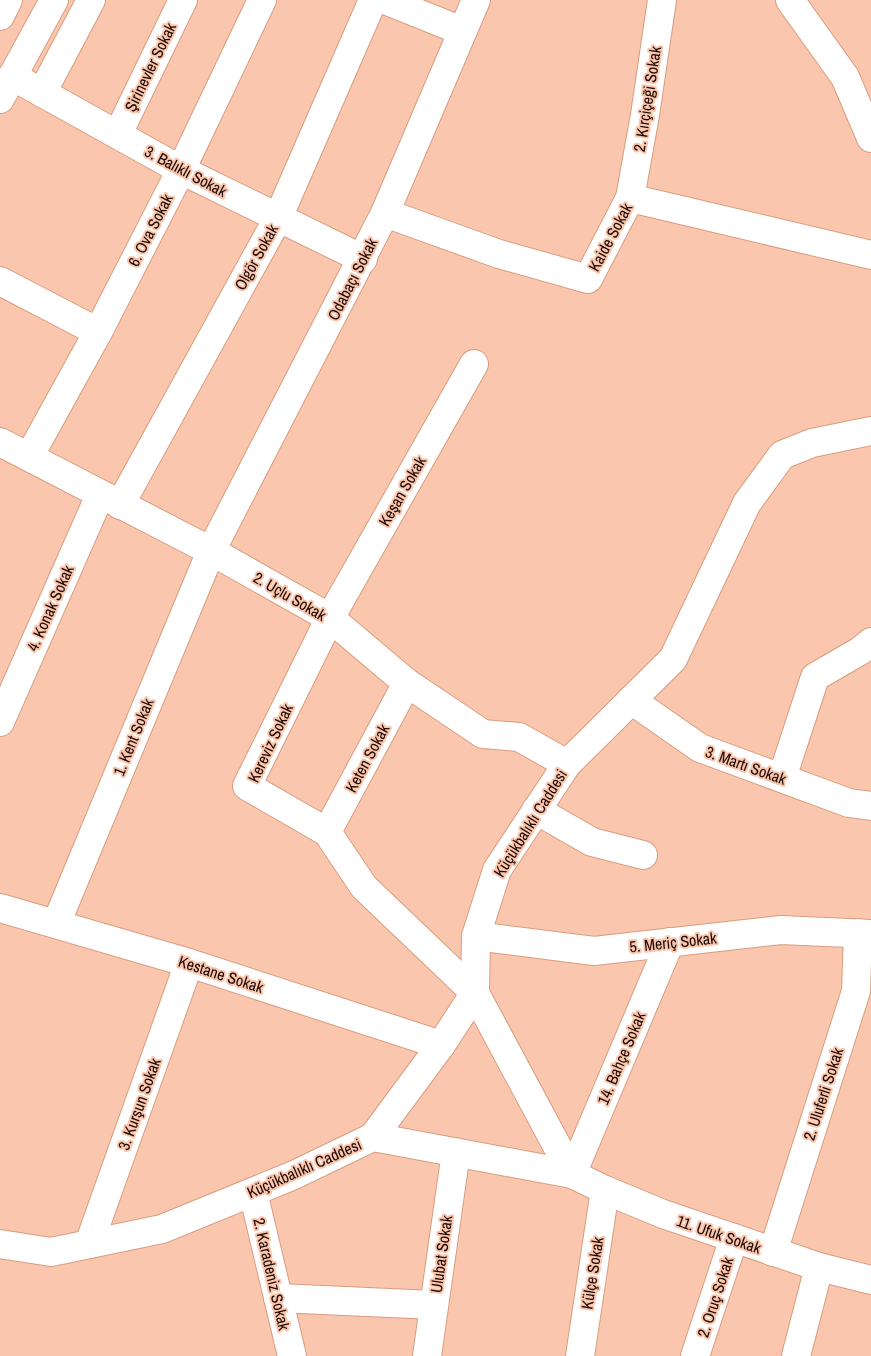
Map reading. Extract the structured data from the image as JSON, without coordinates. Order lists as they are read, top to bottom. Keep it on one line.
{"streets":{"street":["Şirinevler Sokak","2. Kırçiçeği Sokak","3. Balıklı Sokak","6. Ova Sokak","Kaide Sokak","Olgör Sokak","Odabaçı Sokak","Keşan Sokak","2. Uçlu Sokak","4. Konak Sokak","1. Kent Sokak","Kereviz Sokak","Keten Sokak","3. Martı Sokak","Küçükbalıklı Caddesi","5. Meriç Sokak","Kestane Sokak","14. Bahçe Sokak","2. Uluferli Sokak","3. Kurşun Sokak","11. Ufuk Sokak","Ulubat Sokak","Külçe Sokak","2. Karadeniz Sokak","2. Oruç Sokak"]},"crossings":[["Şirinevler Sokak","3. Balıklı Sokak"],["2. Kırçiçeği Sokak","Kaide Sokak"],["3. Balıklı Sokak","6. Ova Sokak"],["3. Balıklı Sokak","Olgör Sokak"],["3. Balıklı Sokak","Odabaçı Sokak"],["6. Ova Sokak","2. Uçlu Sokak"],["Kaide Sokak","Odabaçı Sokak"],["Olgör Sokak","2. Uçlu Sokak"],["Olgör Sokak","4. Konak Sokak"],["Odabaçı Sokak","2. Uçlu Sokak"],["Odabaçı Sokak","1. Kent Sokak"],["Keşan Sokak","2. Uçlu Sokak"],["Keşan Sokak","Kereviz Sokak"],["2. Uçlu Sokak","4. Konak Sokak"],["2. Uçlu Sokak","1. Kent Sokak"],["2. Uçlu Sokak","Kereviz Sokak"],["2. Uçlu Sokak","Keten Sokak"],["2. Uçlu Sokak","Küçükbalıklı Caddesi"],["1. Kent Sokak","Kestane Sokak"],["Kereviz Sokak","Keten Sokak"],["3. Martı Sokak","Küçükbalıklı Caddesi"],["Küçükbalıklı Caddesi","5. Meriç Sokak"],["Küçükbalıklı Caddesi","Kestane Sokak"],["Küçükbalıklı Caddesi","3. Kurşun Sokak"],["Küçükbalıklı Caddesi","11. Ufuk Sokak"],["Küçükbalıklı Caddesi","2. Karadeniz Sokak"],["5. Meriç Sokak","14. Bahçe Sokak"],["5. Meriç Sokak","2. Uluferli Sokak"],["Kestane Sokak","3. Kurşun Sokak"],["14. Bahçe Sokak","11. Ufuk Sokak"],["2. Uluferli Sokak","11. Ufuk Sokak"],["11. Ufuk Sokak","Ulubat Sokak"],["11. Ufuk Sokak","Külçe Sokak"],["11. Ufuk Sokak","2. Oruç Sokak"]]}
